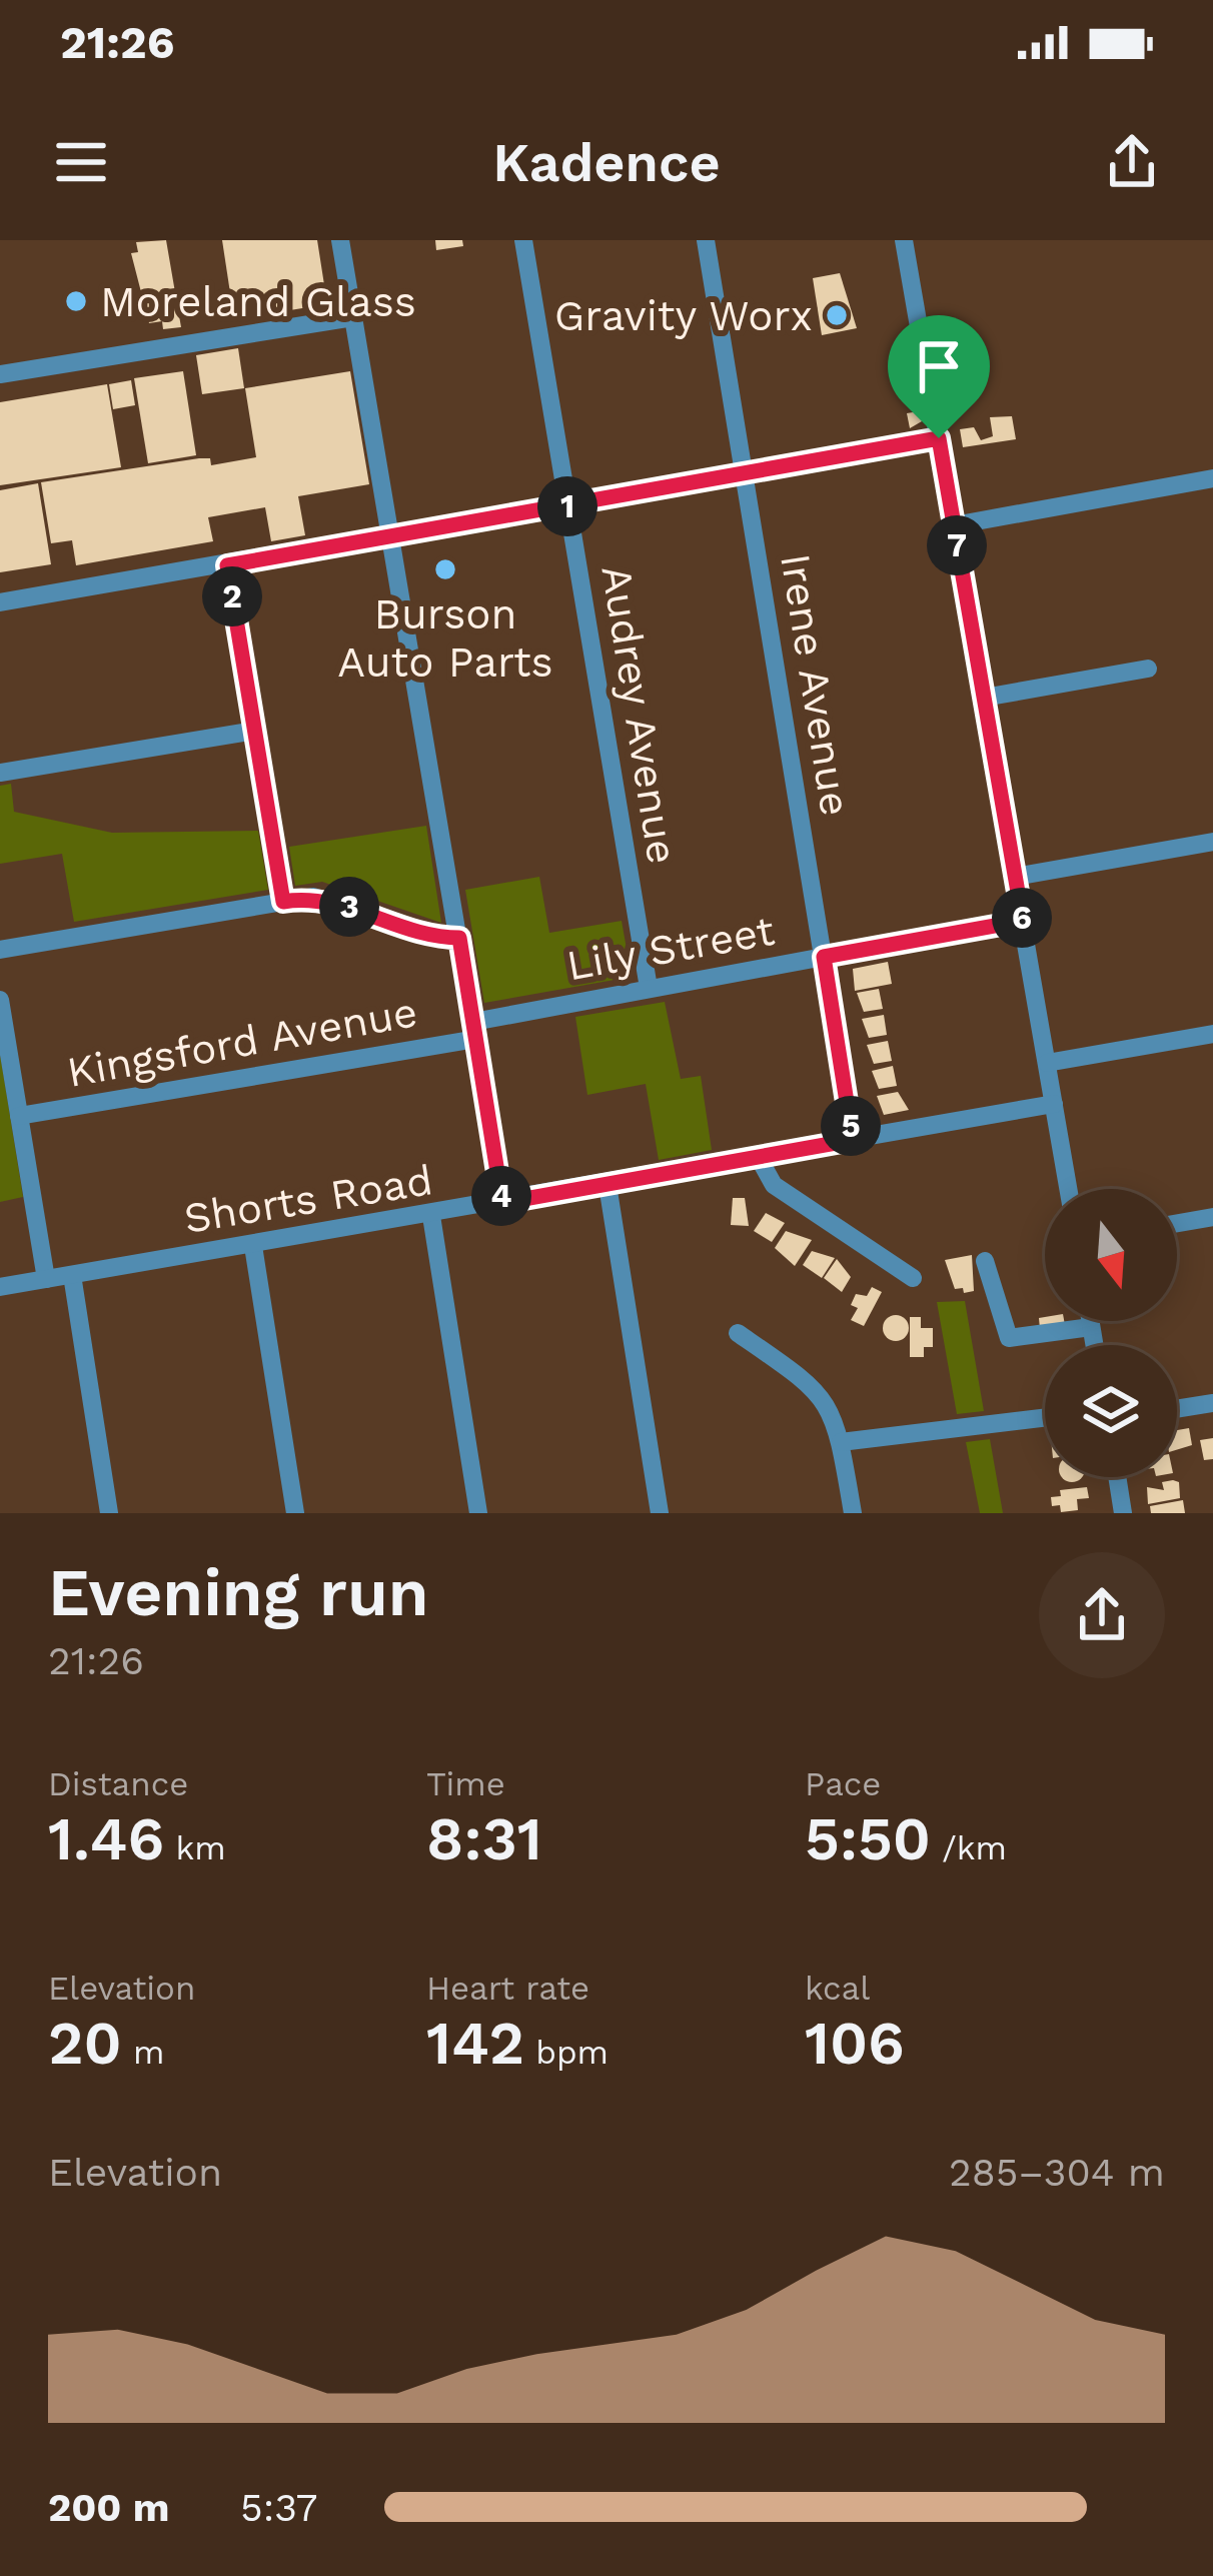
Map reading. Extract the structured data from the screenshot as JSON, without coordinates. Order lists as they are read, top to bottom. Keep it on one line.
{"streets":{"street":["Irene Avenue","Audrey Avenue","Lily Street","Kingsford Avenue","Shorts Road"]},"crossings":[["Irene Avenue","Lily Street"],["Irene Avenue","Shorts Road"],["Audrey Avenue","Lily Street"],["Lily Street","Kingsford Avenue"]],"places":["Moreland Glass","Gravity Worx","Burson Auto Parts"],"north":"bottom","page":{"status":"21:26","header":"Kadence","pins":["1","7","2","3","6","5","4"],"heading":["Evening run","21:26"],"stats":[["Distance","1.46 km"],["Time","8:31"],["Pace","5:50 /km"],["Elevation","20 m"],["Heart rate","142 bpm"],["kcal","106"]],"chart":["Elevation","285–304 m"],"list":[{"name":"200 m","note":"5:37"}]}}
